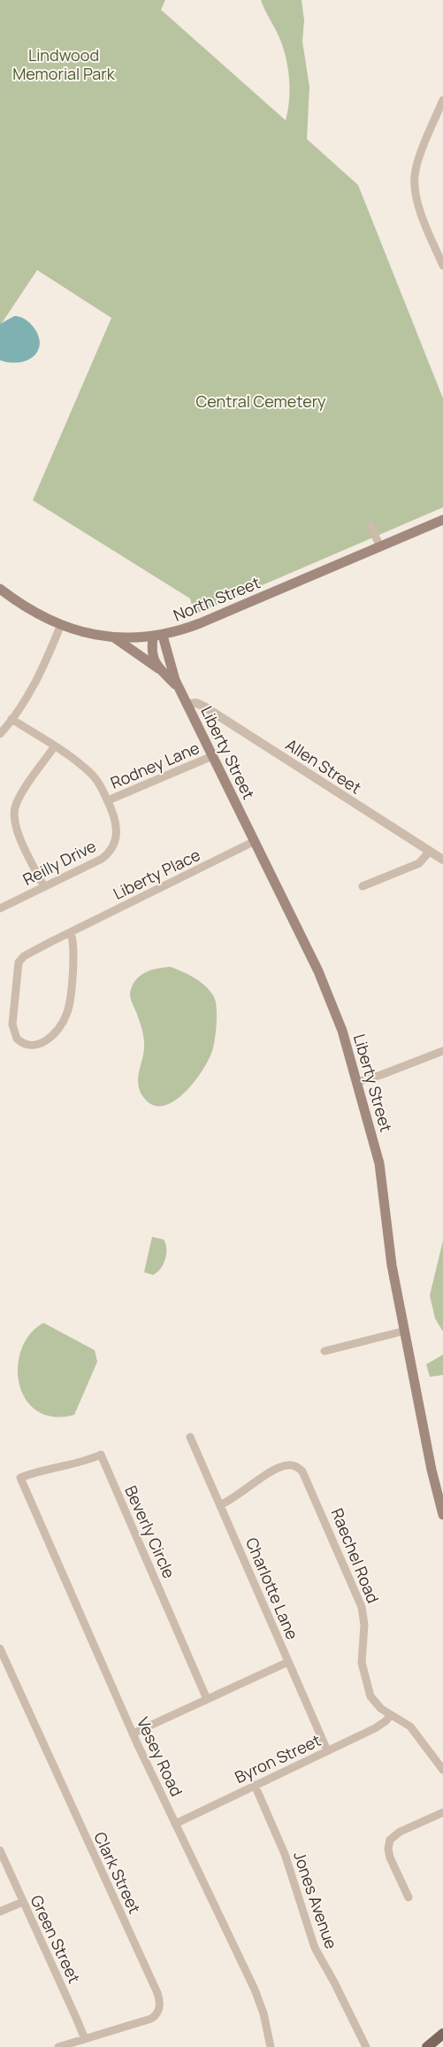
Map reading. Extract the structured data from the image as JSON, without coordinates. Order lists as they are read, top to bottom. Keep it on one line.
{"streets":{"main road":["North Street","Liberty Street"],"street":["Rodney Lane","Allen Street","Reilly Drive","Liberty Place","Beverly Circle","Raechel Road","Charlotte Lane","Vesey Road","Byron Street","Clark Street","Jones Avenue","Green Street"]},"crossings":[["North Street","Liberty Street"],["Liberty Street","Rodney Lane"],["Liberty Street","Allen Street"],["Liberty Street","Liberty Place"],["Rodney Lane","Reilly Drive"],["Beverly Circle","Vesey Road"],["Raechel Road","Charlotte Lane"],["Raechel Road","Byron Street"],["Charlotte Lane","Byron Street"],["Vesey Road","Byron Street"],["Byron Street","Jones Avenue"],["Clark Street","Green Street"]],"parks":["Lindwood Memorial Park","Central Cemetery"]}
